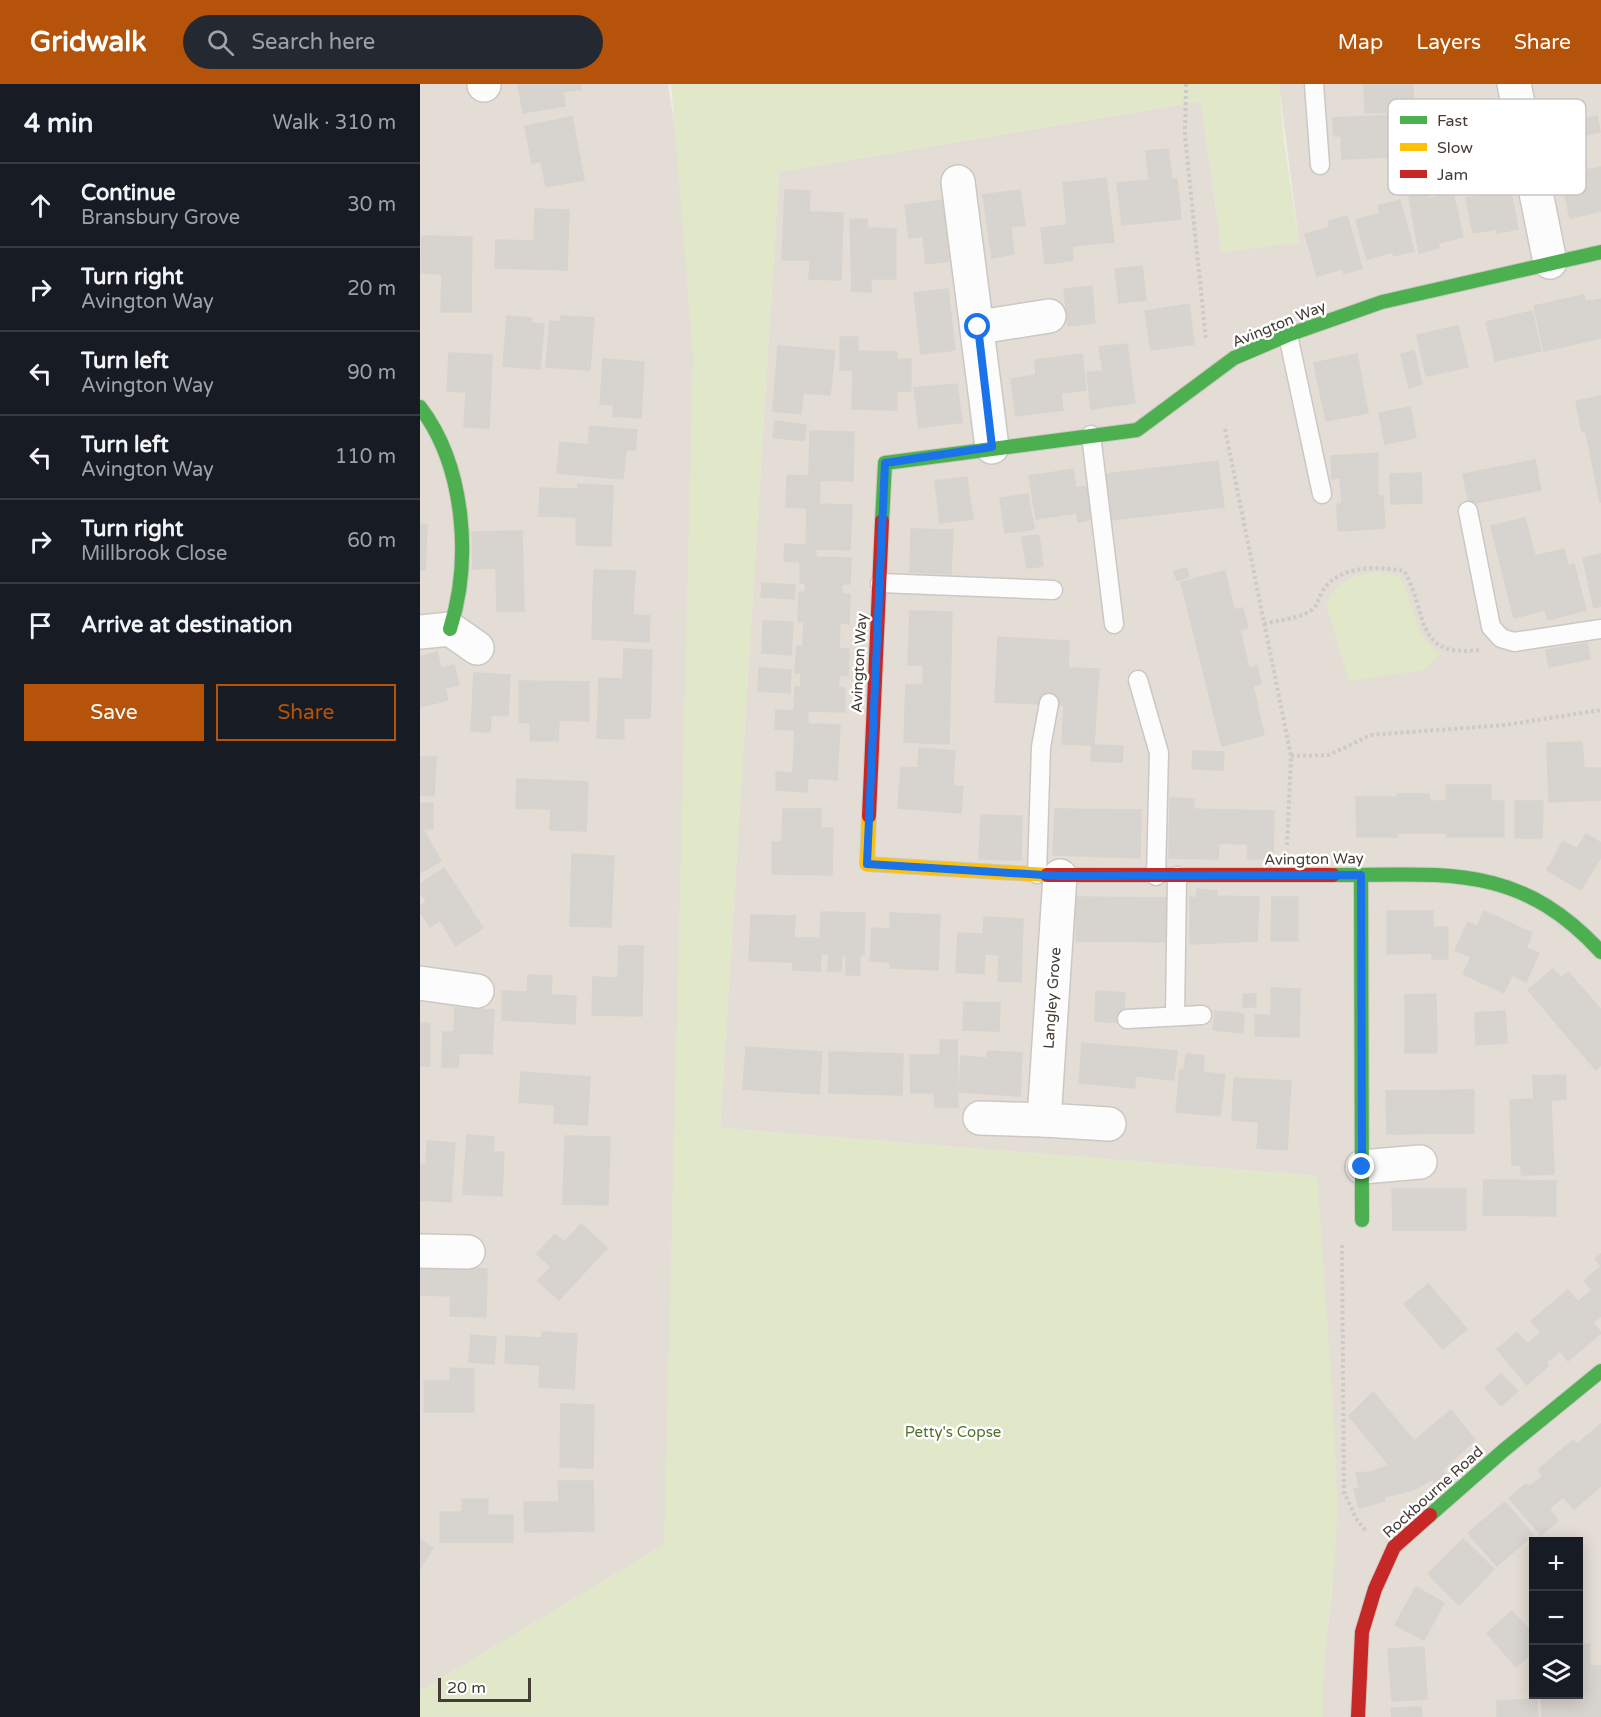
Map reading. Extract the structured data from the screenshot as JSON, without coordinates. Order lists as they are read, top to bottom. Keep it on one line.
{"streets":{"street":["Avington Way","Langley Grove","Rockbourne Road"]},"crossings":[["Avington Way","Langley Grove"]],"parks":["Petty's Copse"],"legend":["Fast","Slow","Jam"],"scale_bar":"20 m","page":{"header":"Gridwalk","search":"Search here","nav":["Map","Layers","Share"],"heading":["4 min","Walk · 310 m"],"list":[["Continue","Bransbury Grove","30 m"],["Turn right","Avington Way","20 m"],["Turn left","Avington Way","90 m"],["Turn left","Avington Way","110 m"],["Turn right","Millbrook Close","60 m"],"Arrive at destination"],"buttons":["Save","Share"],"map_buttons":["+","−"],"scale":"20 m"}}
